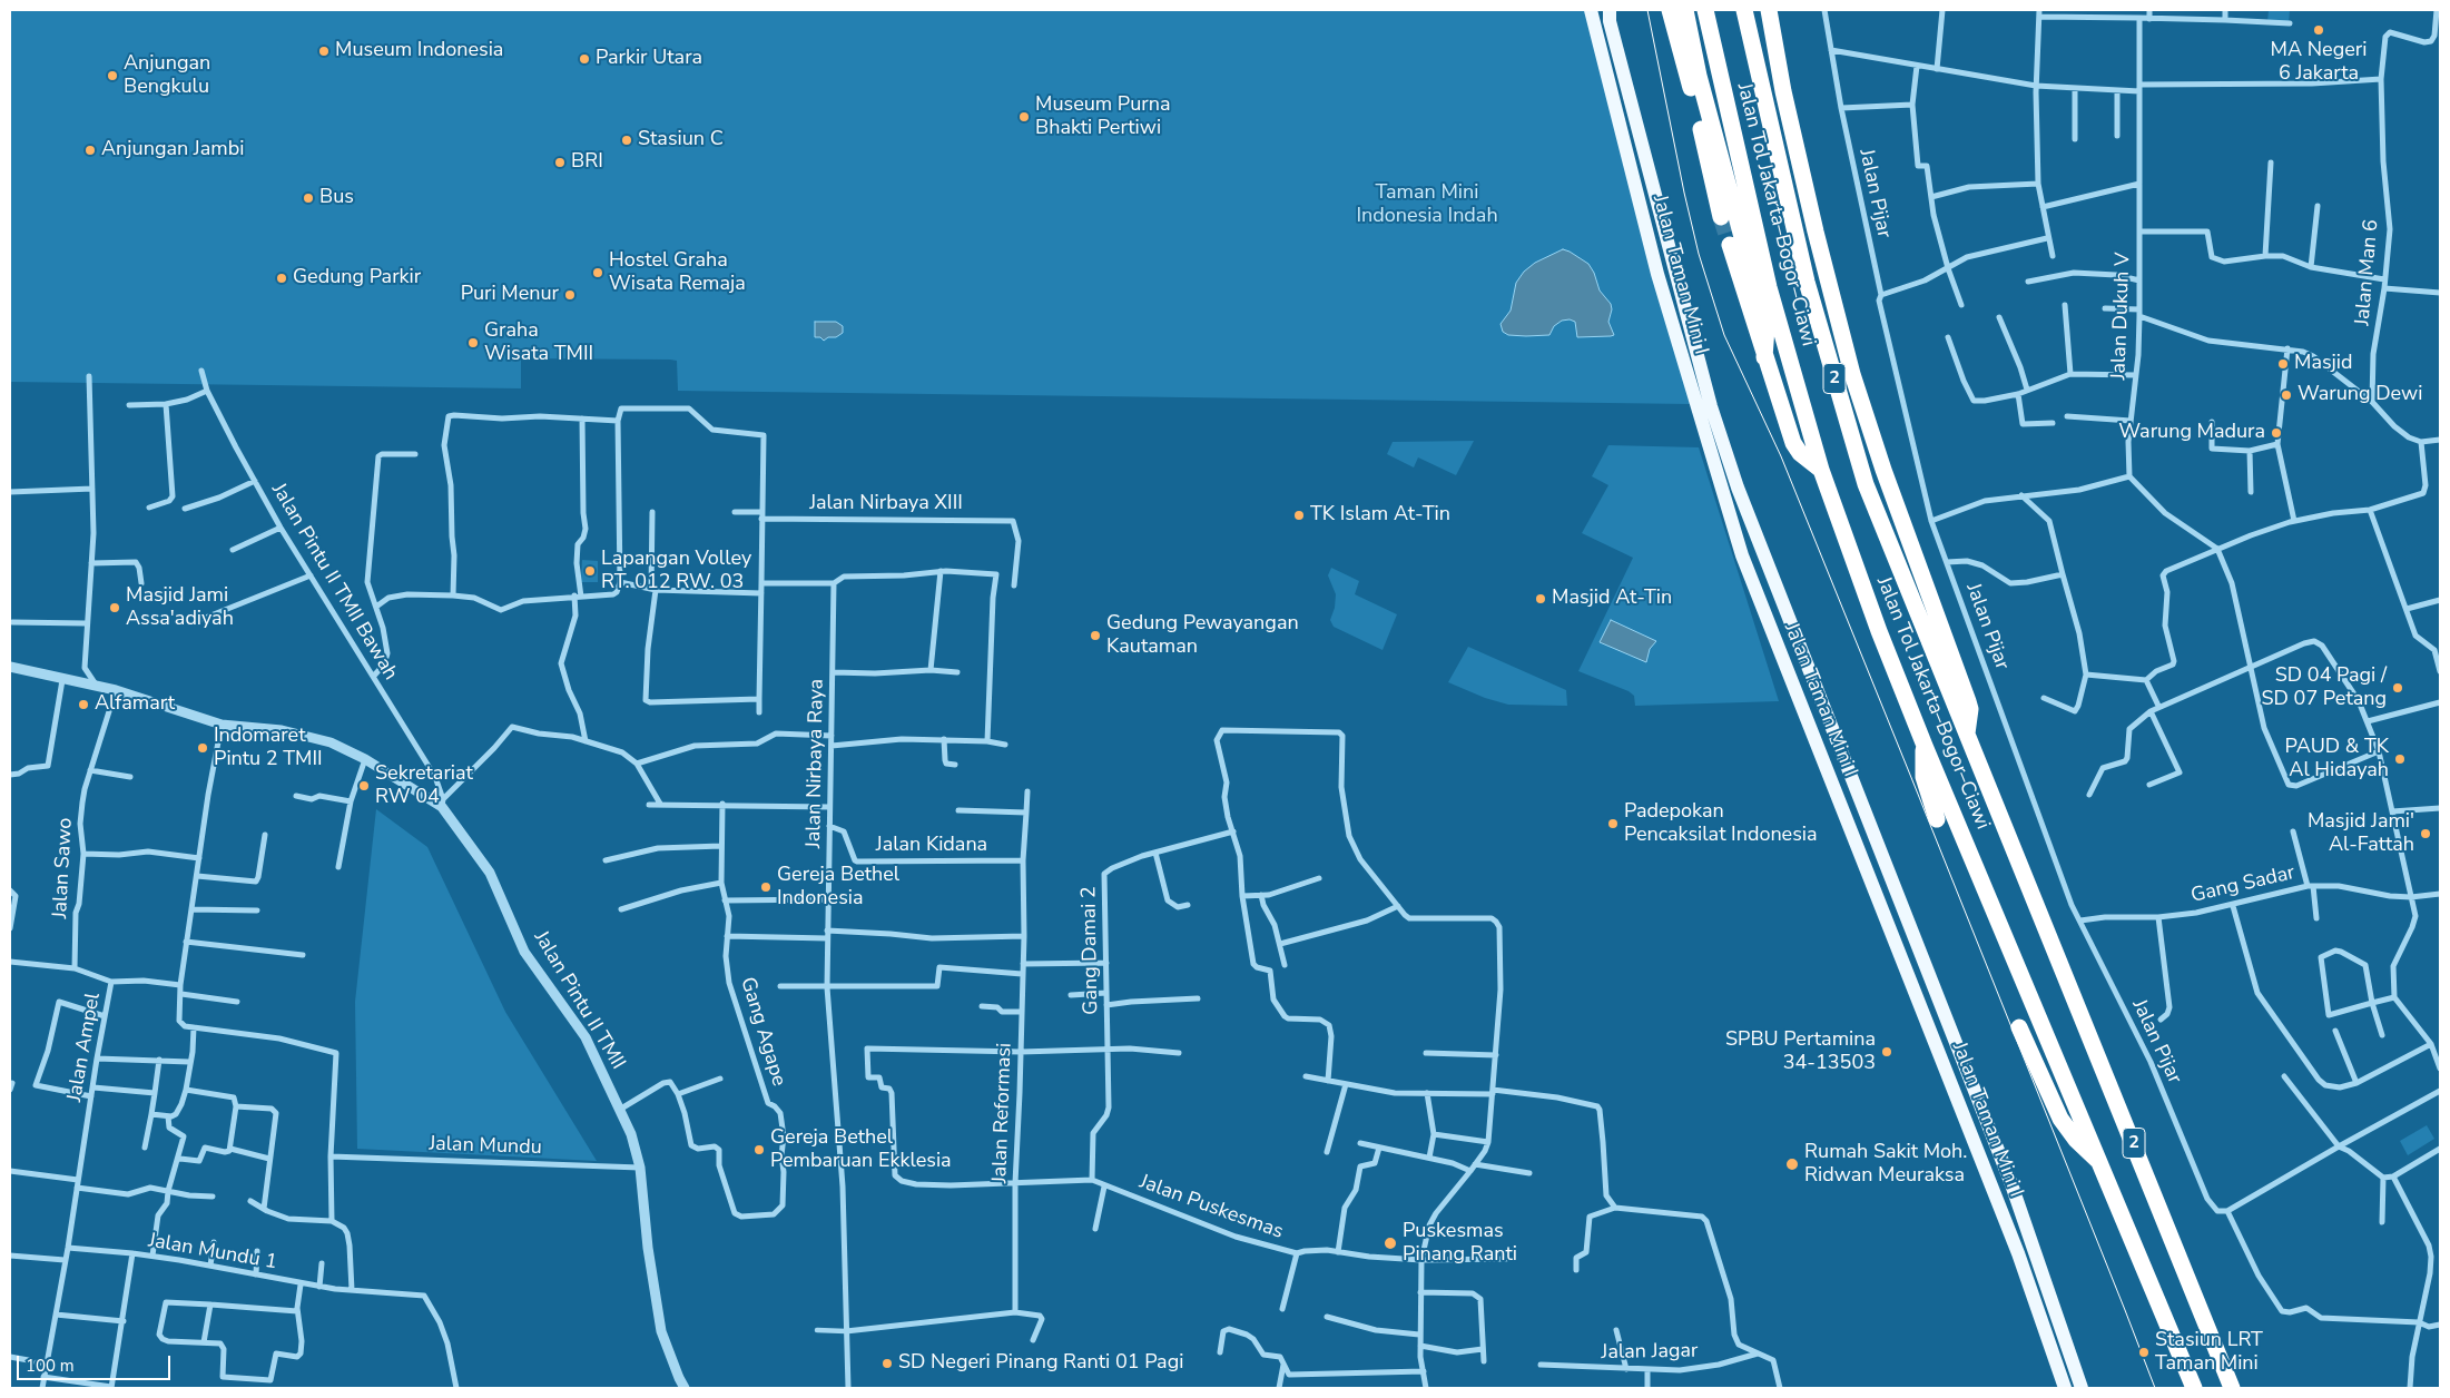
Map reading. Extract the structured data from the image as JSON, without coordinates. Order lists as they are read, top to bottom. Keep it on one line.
{"streets":{"highway":["Jalan Tol Jakarta–Bogor–Ciawi","2"],"main road":["Jalan Taman Mini I"],"street":["Jalan Pijar","Jalan Man 6","Jalan Dukuh V","Jalan Nirbaya XIII","Jalan Pintu II TMII Bawah","Jalan Nirbaya Raya","Jalan Kidana","Jalan Sawo","Gang Sadar","Gang Damai 2","Jalan Pintu II TMII","Gang Agape","Jalan Ampel","Jalan Reformasi","Jalan Mundu","Jalan Puskesmas","Jalan Mundu 1","Jalan Jagar"]},"crossings":[["Jalan Pijar","Gang Sadar"],["Jalan Pintu II TMII Bawah","Jalan Pintu II TMII"],["Jalan Nirbaya Raya","Jalan Kidana"],["Jalan Kidana","Jalan Reformasi"],["Gang Damai 2","Jalan Puskesmas"],["Jalan Pintu II TMII","Jalan Mundu"],["Jalan Ampel","Jalan Mundu 1"]],"parks":["Taman Mini Indonesia Indah"],"places":["MA Negeri 6 Jakarta","Museum Indonesia","Parkir Utara","Anjungan Bengkulu","Museum Purna Bhakti Pertiwi","Stasiun C","Anjungan Jambi","BRI","Bus","Hostel Graha Wisata Remaja","Gedung Parkir","Puri Menur","Graha Wisata TMII","Masjid","Warung Dewi","Warung Madura","TK Islam At-Tin","Lapangan Volley RT. 012 RW. 03","Masjid At-Tin","Masjid Jami Assa'adiyah","Gedung Pewayangan Kautaman","SD 04 Pagi / SD 07 Petang","Alfamart","Indomaret Pintu 2 TMII","PAUD & TK Al Hidayah","Sekretariat RW 04","Padepokan Pencaksilat Indonesia","Masjid Jami' Al-Fattah","Gereja Bethel Indonesia","SPBU Pertamina 34-13503","Gereja Bethel Pembaruan Ekklesia","Rumah Sakit Moh. Ridwan Meuraksa","Puskesmas Pinang Ranti","Stasiun LRT Taman Mini","SD Negeri Pinang Ranti 01 Pagi"],"scale_bar":"100 m"}
